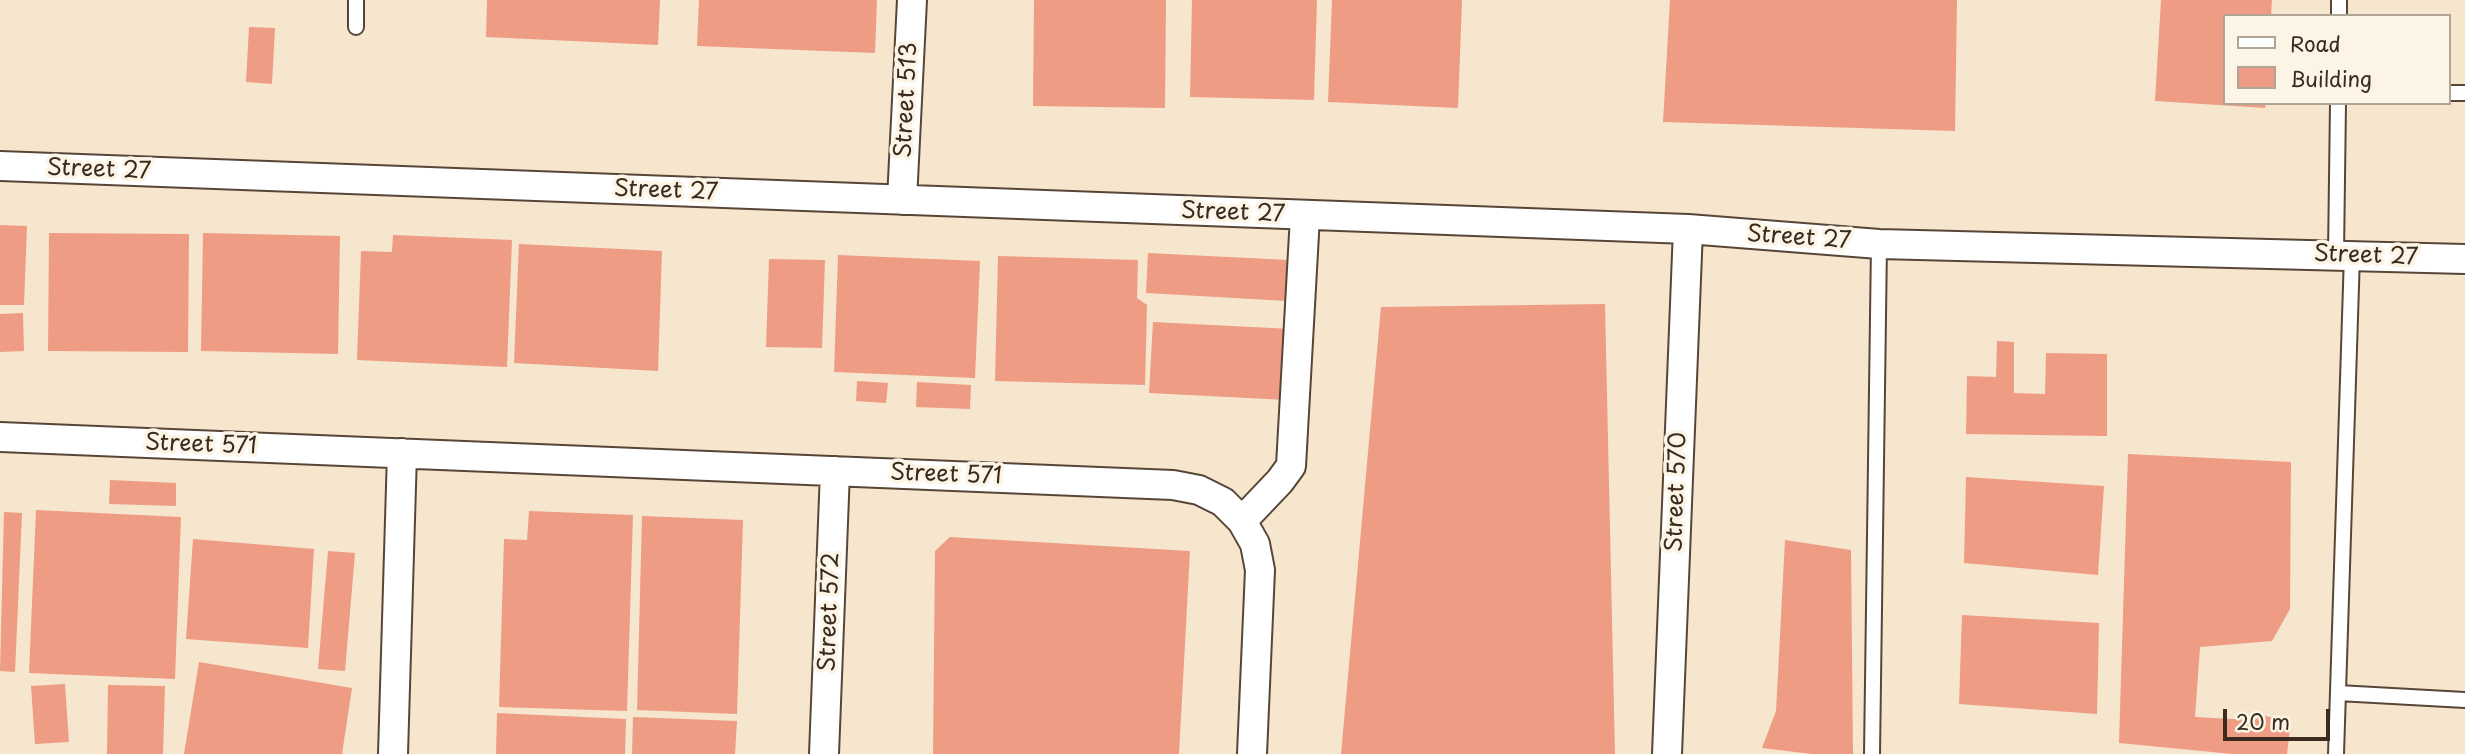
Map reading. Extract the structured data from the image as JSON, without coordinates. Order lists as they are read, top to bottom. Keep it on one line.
{"streets":{"street":["Street 513","Street 27","Street 571","Street 570","Street 572"]},"crossings":[["Street 513","Street 27"],["Street 27","Street 570"],["Street 571","Street 572"]],"legend":["Road","Building"],"scale_bar":"20 m"}
